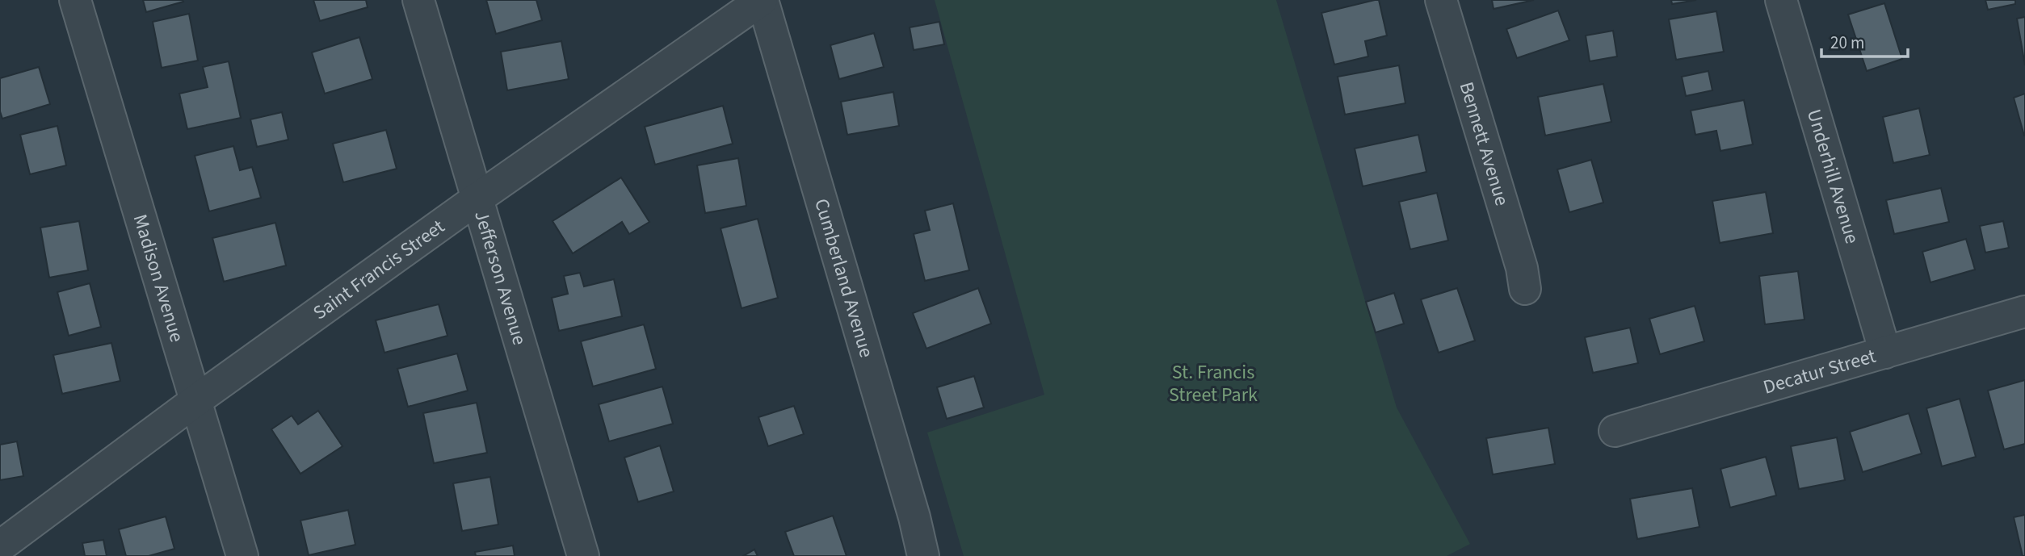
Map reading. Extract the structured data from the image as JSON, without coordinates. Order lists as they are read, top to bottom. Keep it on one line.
{"streets":{"street":["Bennett Avenue","Underhill Avenue","Saint Francis Street","Madison Avenue","Cumberland Avenue","Jefferson Avenue","Decatur Street"]},"crossings":[["Underhill Avenue","Decatur Street"],["Saint Francis Street","Madison Avenue"],["Saint Francis Street","Cumberland Avenue"],["Saint Francis Street","Jefferson Avenue"]],"parks":["St. Francis Street Park"],"scale_bar":"20 m"}
